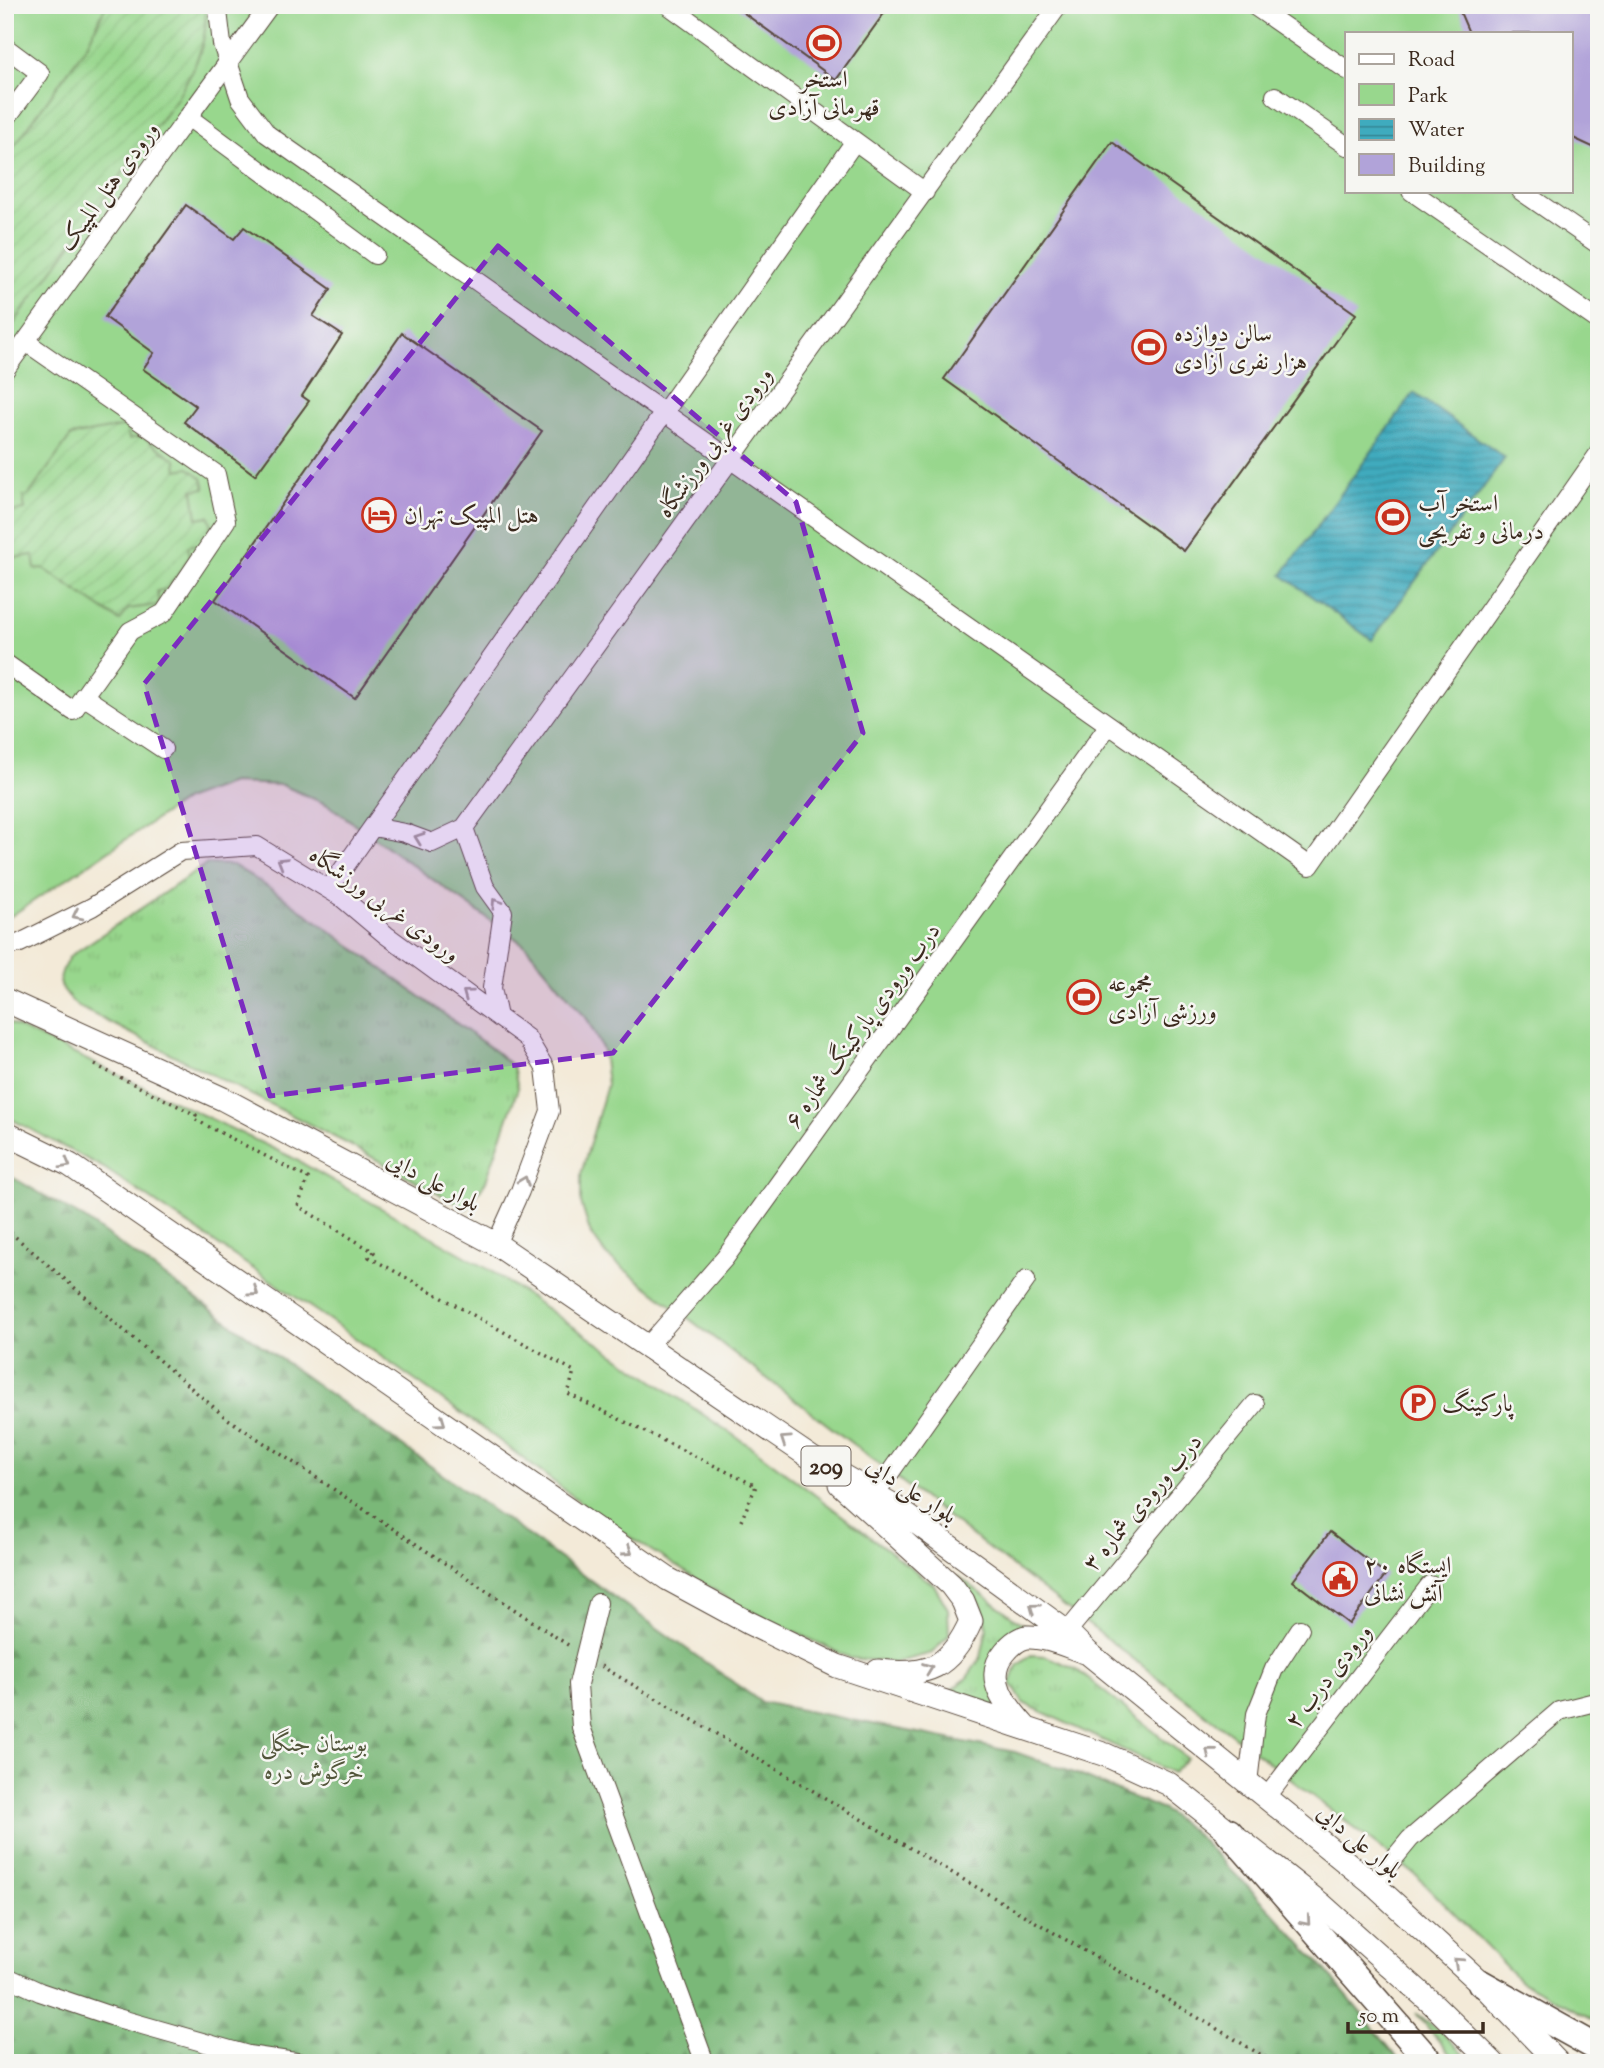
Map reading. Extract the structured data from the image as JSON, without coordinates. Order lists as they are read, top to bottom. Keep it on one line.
{"streets":{"main road":["بلوار علی دایی","209"],"lane":["ورودی هتل المپیک","ورودی غربی ورزشگاه","درب ورودی پارکینگ شماره ۶","درب ورودی شماره ۳","ورودی درب ۲"]},"crossings":[["ورودی غربی ورزشگاه","بلوار علی دایی"],["درب ورودی پارکینگ شماره ۶","بلوار علی دایی"],["بلوار علی دایی","درب ورودی شماره ۳"],["بلوار علی دایی","ورودی درب ۲"]],"parks":["بوستان جنگلی خرگوش دره"],"places":{"sports":["استخر قهرمانی آزادی","سالن دوازده هزار نفری آزادی","استخر آب درمانی و تفریحی","مجموعه ورزشی آزادی"],"hotel":["هتل المپیک تهران"],"parking":["پارکینگ"],"public building":["ایستگاه ۲۰ آتش نشانی"]},"legend":["Road","Park","Water","Building"],"scale_bar":"50 m"}
